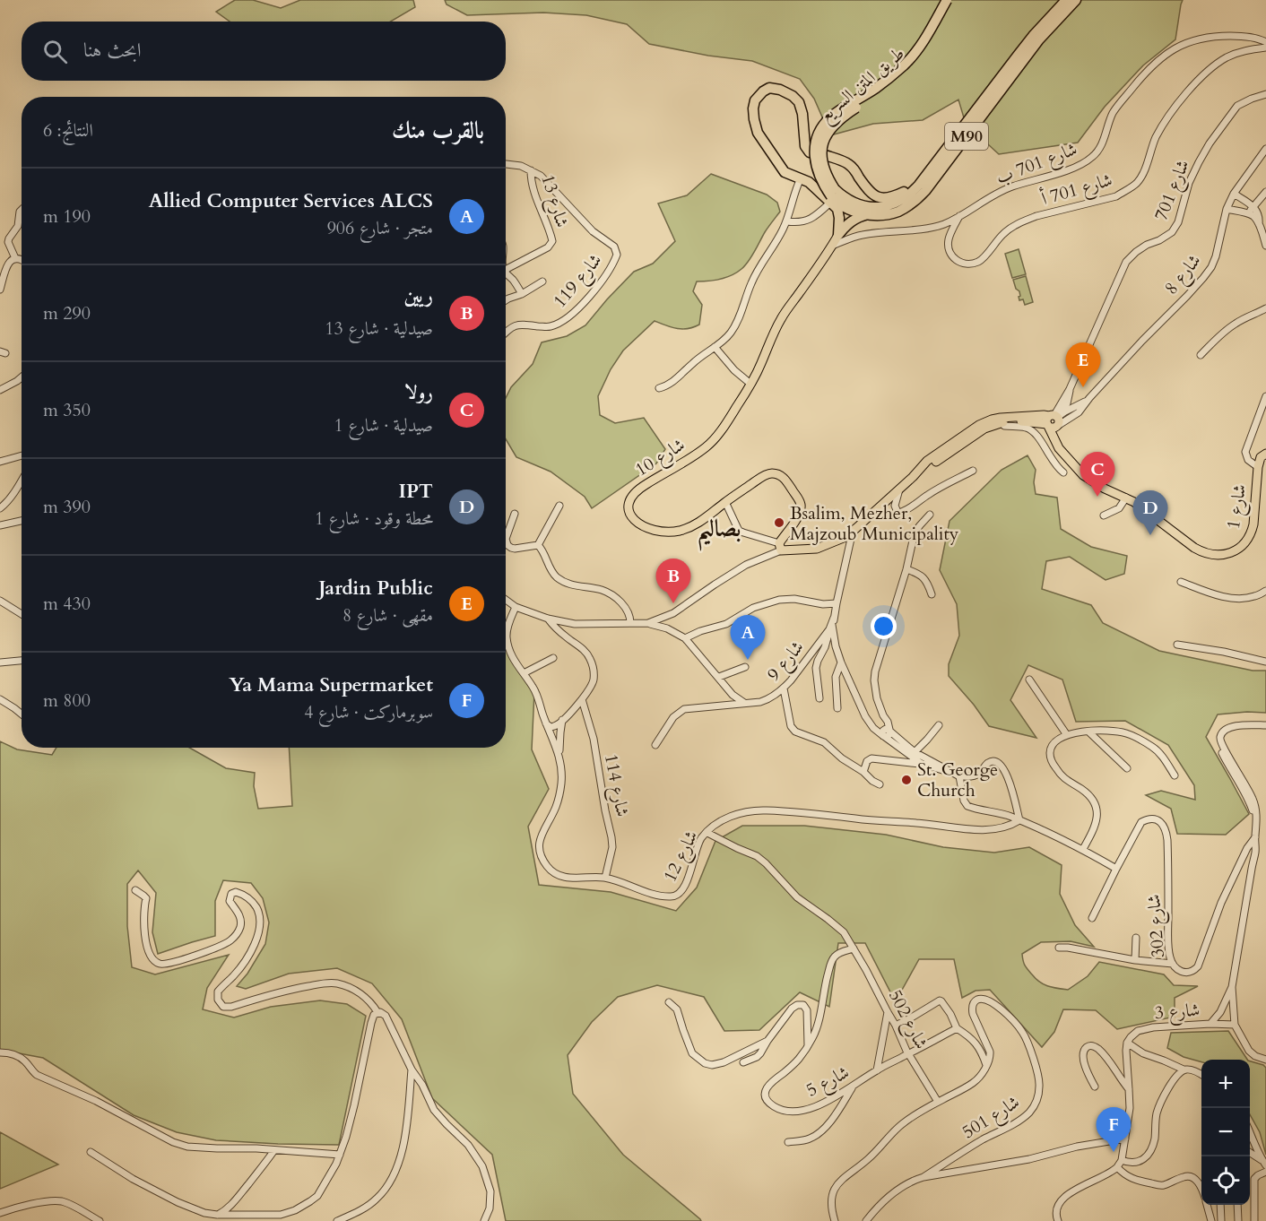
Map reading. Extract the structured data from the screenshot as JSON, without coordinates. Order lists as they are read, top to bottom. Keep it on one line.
{"streets":{"highway":["طريق المتن السريع","M90"],"main road":["شارع 10","شارع 1"],"street":["شارع 701 ب","شارع 701 أ","شارع 701","شارع 13","شارع 8","شارع 119","شارع 9","شارع 114","شارع 12","شارع 302","شارع 3","شارع 502","شارع 5","شارع 501"]},"crossings":[["طريق المتن السريع","M90"],["شارع 701 ب","شارع 701 أ"],["شارع 701 ب","شارع 10"],["شارع 701","شارع 8"],["شارع 701","شارع 1"],["شارع 13","شارع 119"],["شارع 8","شارع 1"],["شارع 114","شارع 12"],["شارع 502","شارع 5"]],"districts":["بصاليم"],"places":["Bsalim, Mezher, Majzoub Municipality","St. George Church"],"page":{"search":"ابحث هنا","heading":["بالقرب منك","النتائج: 6"],"list":[{"mark":"A","name":"Allied Computer Services ALCS","note":"متجر · شارع 906","value":"190 m"},{"mark":"B","name":"ريين","note":"صيدلية · شارع 13","value":"290 m"},{"mark":"C","name":"رولا","note":"صيدلية · شارع 1","value":"350 m"},{"mark":"D","name":"IPT","note":"محطة وقود · شارع 1","value":"390 m"},{"mark":"E","name":"Jardin Public","note":"مقهى · شارع 8","value":"430 m"},{"mark":"F","name":"Ya Mama Supermarket","note":"سوبرماركت · شارع 4","value":"800 m"}],"pins":["E","C","D","B","A","F"],"map_buttons":["+","−"]}}
